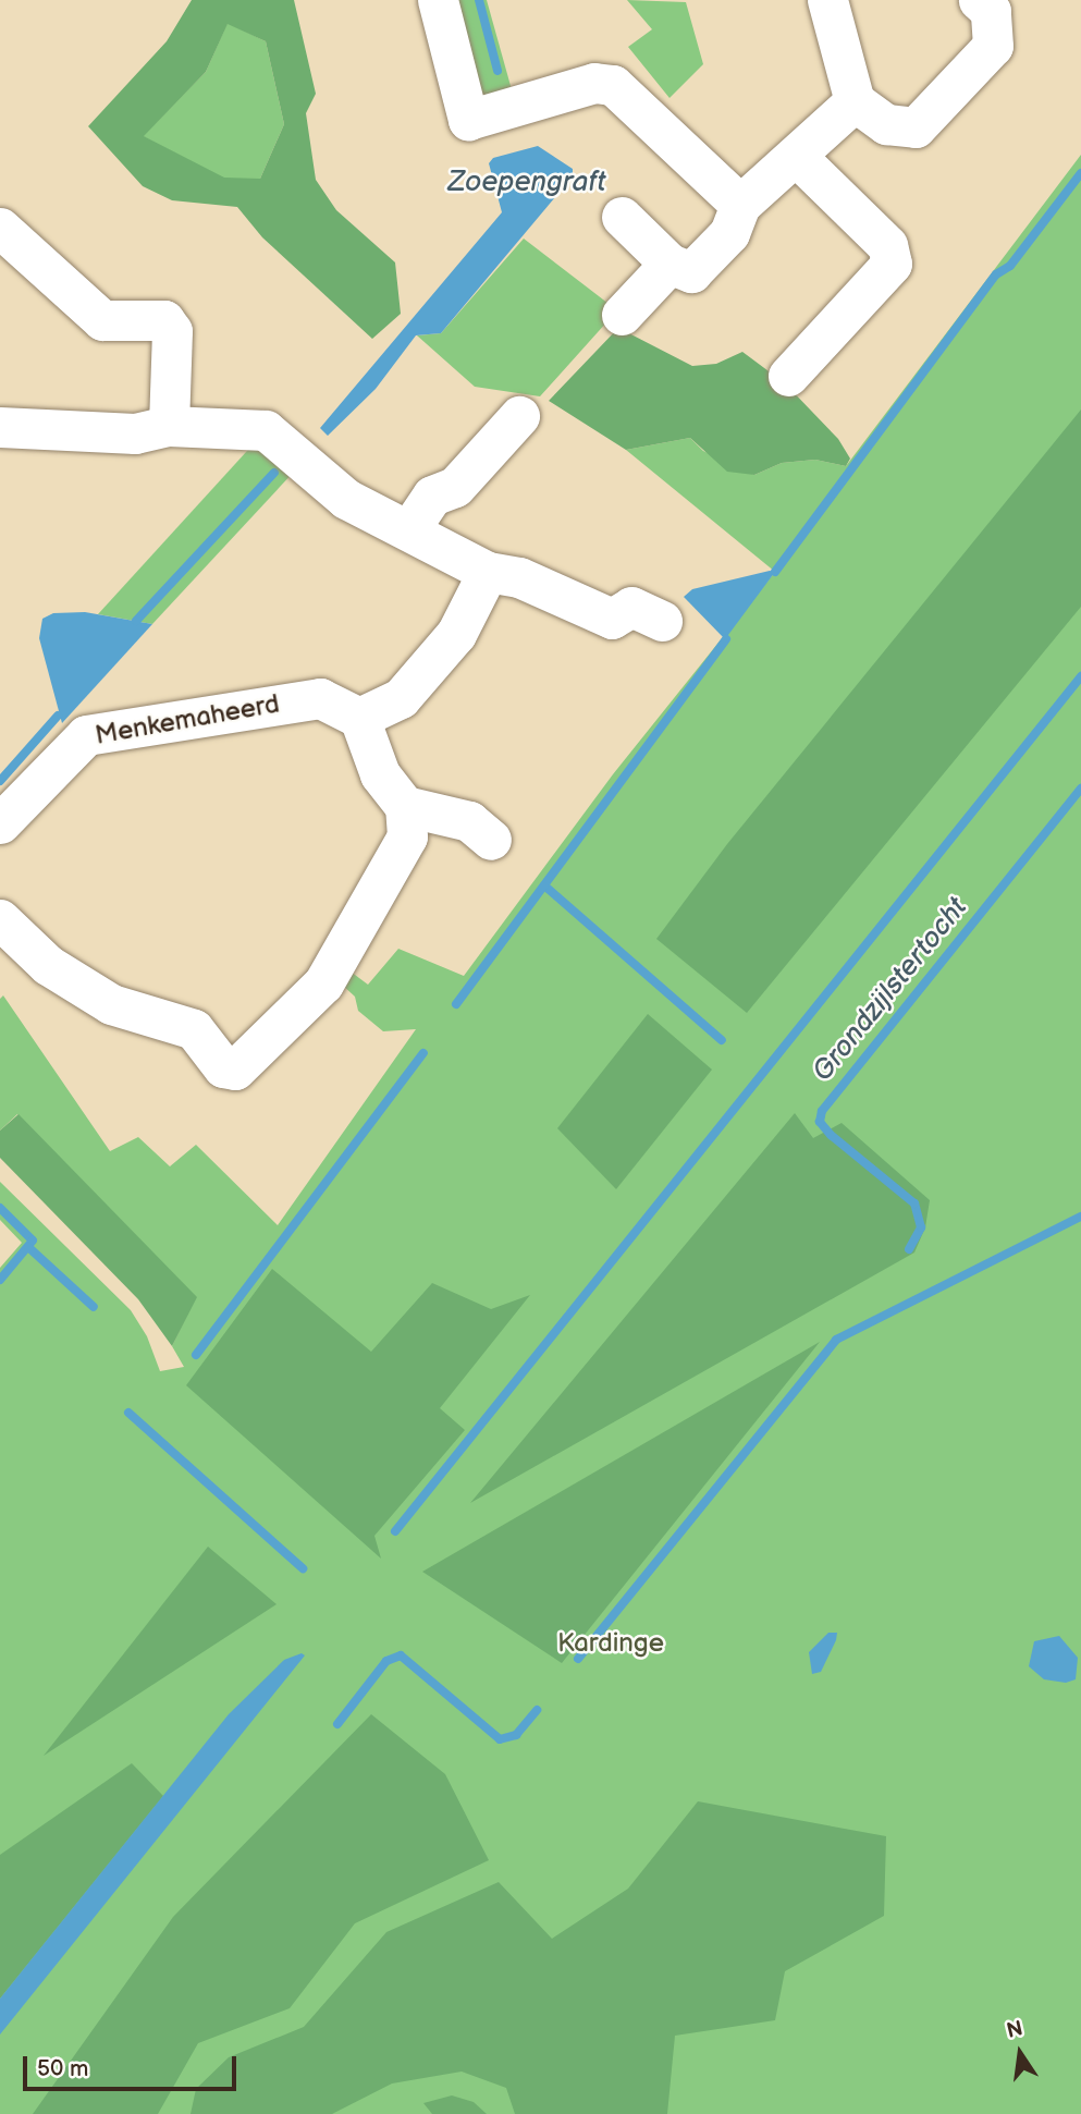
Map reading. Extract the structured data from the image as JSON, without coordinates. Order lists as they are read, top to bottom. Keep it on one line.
{"streets":{"street":["Menkemaheerd"]},"water":["Zoepengraft","Grondzijlstertocht"],"parks":["Kardinge"],"scale_bar":"50 m","north":"top"}
